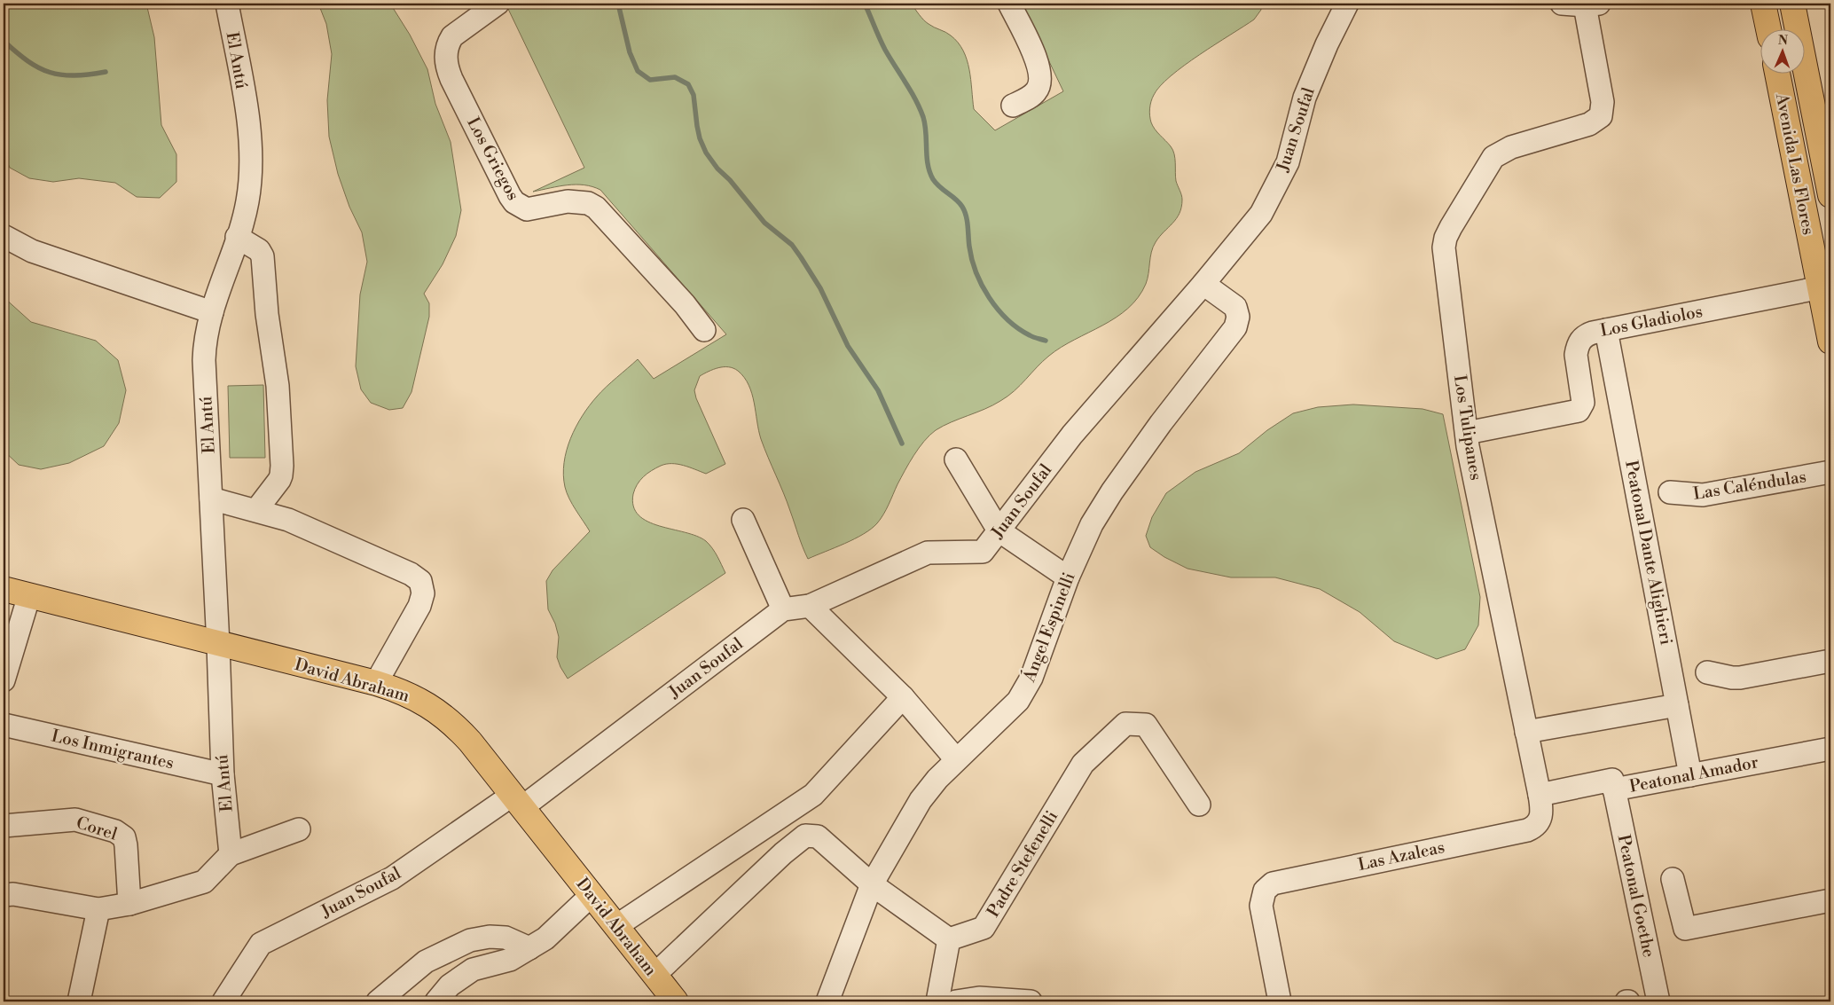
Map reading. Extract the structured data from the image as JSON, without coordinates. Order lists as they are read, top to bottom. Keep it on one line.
{"streets":{"main road":["Avenida Las Flores","David Abraham"],"street":["El Antú","Juan Soufal","Los Griegos","Los Gladiolos","Los Tulipanes","Las Caléndulas","Peatonal Dante Alighieri","Ángel Espinelli","Los Inmigrantes","Peatonal Amador","Corel","Las Azaleas","Padre Stefenelli","Peatonal Goethe"]},"crossings":[["El Antú","David Abraham"],["El Antú","Los Inmigrantes"],["Juan Soufal","Ángel Espinelli"],["Juan Soufal","David Abraham"],["Avenida Las Flores","Los Gladiolos"],["Los Gladiolos","Los Tulipanes"],["Los Gladiolos","Peatonal Dante Alighieri"],["Los Tulipanes","Peatonal Amador"],["Los Tulipanes","Las Azaleas"],["Peatonal Dante Alighieri","Peatonal Amador"],["Peatonal Amador","Peatonal Goethe"]],"north":"top"}
